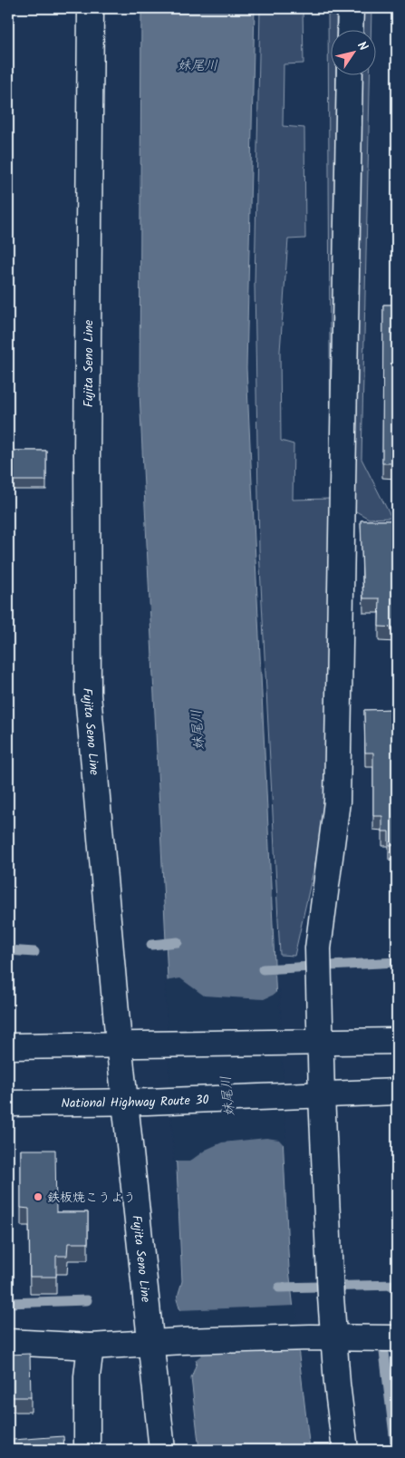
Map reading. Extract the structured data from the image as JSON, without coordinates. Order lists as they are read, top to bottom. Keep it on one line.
{"streets":{"main road":["Fujita Seno Line","National Highway Route 30"]},"crossings":[["Fujita Seno Line","National Highway Route 30"]],"water":["妹尾川"],"places":["鉄板焼こうよう"],"north":"top right"}
